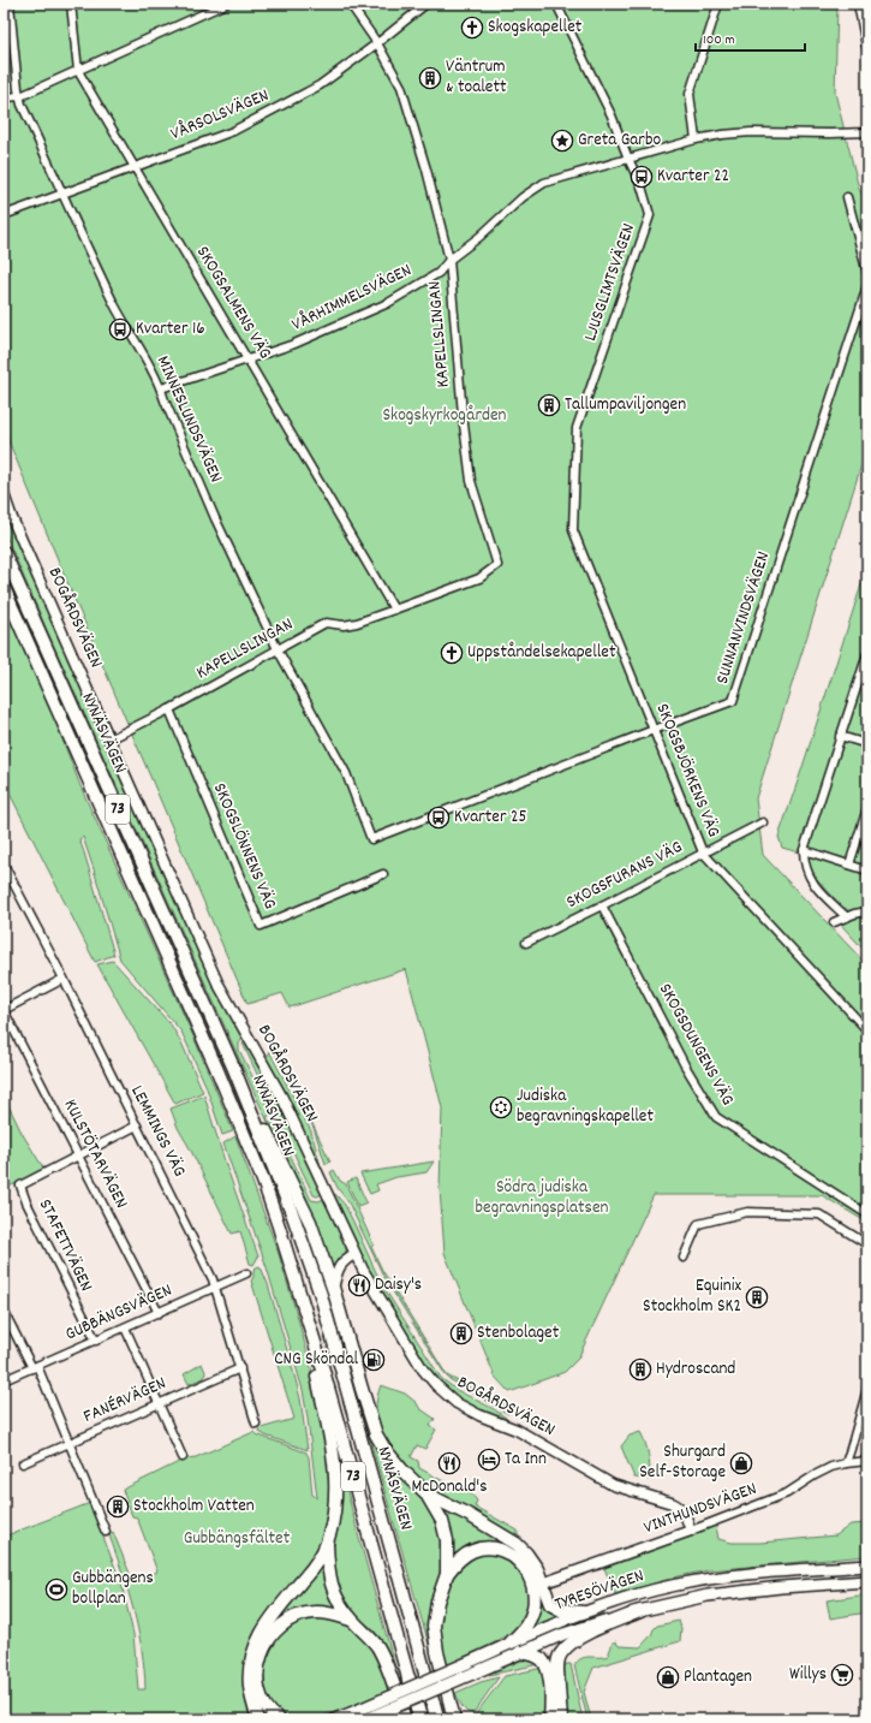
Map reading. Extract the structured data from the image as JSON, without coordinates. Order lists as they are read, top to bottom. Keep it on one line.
{"streets":{"highway":["NYNÄSVÄGEN","73"],"main road":["TYRESÖVÄGEN"],"street":["VÅRSOLSVÄGEN","LJUSGLIMTSVÄGEN","VÅRHIMMELSVÄGEN","SKOGSALMENS VÄG","KAPELLSLINGAN","MINNESLUNDSVÄGEN","BOGÅRDSVÄGEN","SUNNANVINDSVÄGEN","SKOGSBJÖRKENS VÄG","SKOGSLÖNNENS VÄG","SKOGSFURANS VÄG","SKOGSDUNGENS VÄG","LEMMINGS VÄG","KULSTÖTARVÄGEN","STAFETTVÄGEN","GUBBÄNGSVÄGEN","FANÉRVÄGEN","VINTHUNDSVÄGEN"]},"crossings":[["VÅRSOLSVÄGEN","SKOGSALMENS VÄG"],["VÅRSOLSVÄGEN","KAPELLSLINGAN"],["VÅRSOLSVÄGEN","MINNESLUNDSVÄGEN"],["LJUSGLIMTSVÄGEN","VÅRHIMMELSVÄGEN"],["LJUSGLIMTSVÄGEN","SKOGSBJÖRKENS VÄG"],["VÅRHIMMELSVÄGEN","SKOGSALMENS VÄG"],["VÅRHIMMELSVÄGEN","KAPELLSLINGAN"],["VÅRHIMMELSVÄGEN","MINNESLUNDSVÄGEN"],["SKOGSALMENS VÄG","KAPELLSLINGAN"],["KAPELLSLINGAN","MINNESLUNDSVÄGEN"],["KAPELLSLINGAN","BOGÅRDSVÄGEN"],["KAPELLSLINGAN","SKOGSLÖNNENS VÄG"],["MINNESLUNDSVÄGEN","SUNNANVINDSVÄGEN"],["BOGÅRDSVÄGEN","VINTHUNDSVÄGEN"],["SUNNANVINDSVÄGEN","SKOGSBJÖRKENS VÄG"],["SKOGSBJÖRKENS VÄG","SKOGSFURANS VÄG"],["SKOGSFURANS VÄG","SKOGSDUNGENS VÄG"],["LEMMINGS VÄG","GUBBÄNGSVÄGEN"],["LEMMINGS VÄG","FANÉRVÄGEN"],["KULSTÖTARVÄGEN","STAFETTVÄGEN"],["KULSTÖTARVÄGEN","GUBBÄNGSVÄGEN"],["STAFETTVÄGEN","GUBBÄNGSVÄGEN"]],"parks":["Skogskyrkogården","Södra judiska begravningsplatsen","Gubbängsfältet"],"places":{"church":["Skogskapellet","Uppståndelsekapellet"],"building":["Väntrum & toalett","Tallumpaviljongen","Equinix Stockholm SK2","Stenbolaget","Hydroscand","Stockholm Vatten"],"place":["Greta Garbo"],"bus stop":["Kvarter 22","Kvarter 16","Kvarter 25"],"synagogue":["Judiska begravningskapellet"],"restaurant":["Daisy's","McDonald's"],"fuel station":["CNG Sköndal"],"hotel":["Ta Inn"],"shop":["Shurgard Self-Storage","Plantagen"],"sports":["Gubbängens bollplan"],"supermarket":["Willys"]},"scale_bar":"100 m"}
